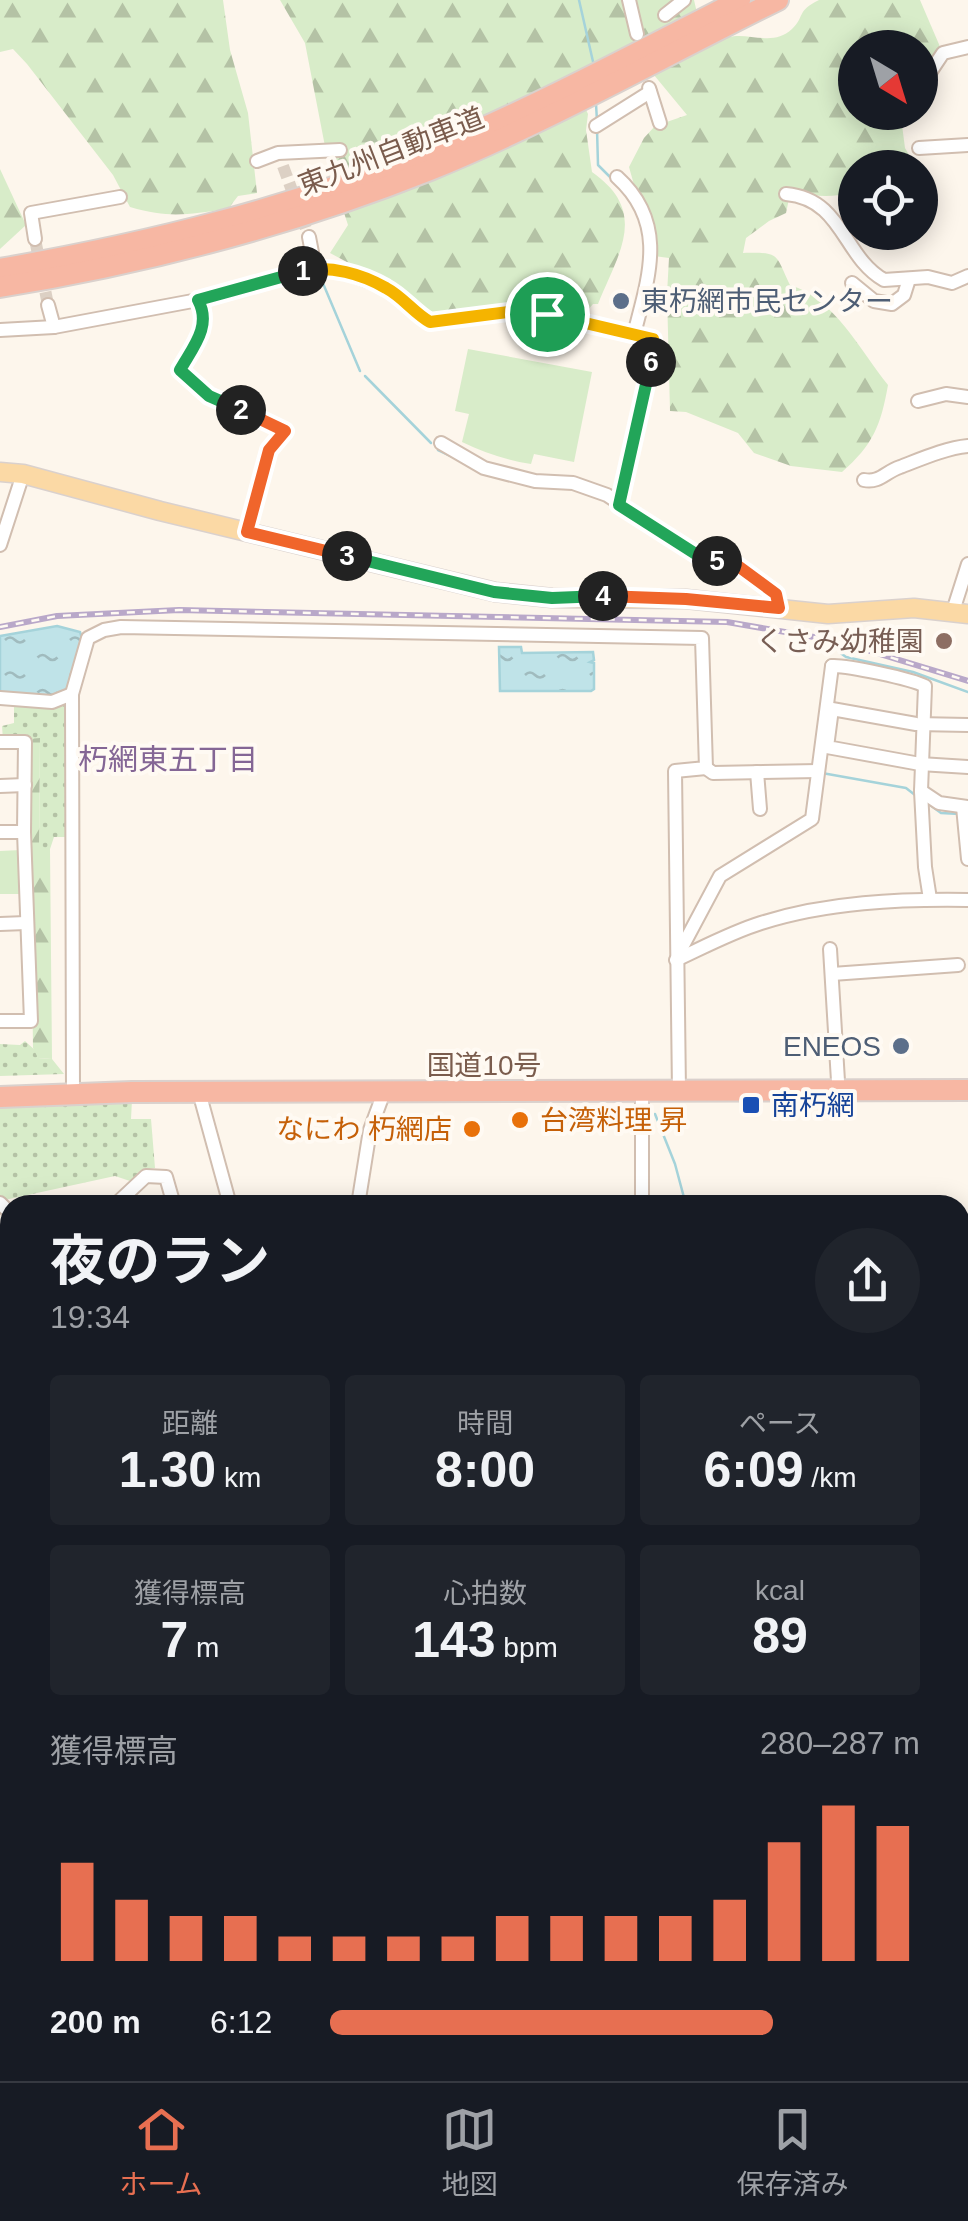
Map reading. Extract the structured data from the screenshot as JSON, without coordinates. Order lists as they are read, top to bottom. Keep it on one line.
{"streets":{"highway":["東九州自動車道","国道10号"]},"districts":["朽網東五丁目"],"places":{"other":["東朽網市民センター","くさみ幼稚園","ENEOS","台湾料理 昇","なにわ 朽網店"],"transit":["南朽網"]},"north":"bottom right","page":{"pins":["1","6","2","3","5","4"],"heading":["夜のラン","19:34"],"stats":[["距離","1.30 km"],["時間","8:00"],["ペース","6:09 /km"],["獲得標高","7 m"],["心拍数","143 bpm"],["kcal","89"]],"chart":["獲得標高","280–287 m"],"list":[{"name":"200 m","note":"6:12"}],"tabs":["ホーム","地図","保存済み"]}}
